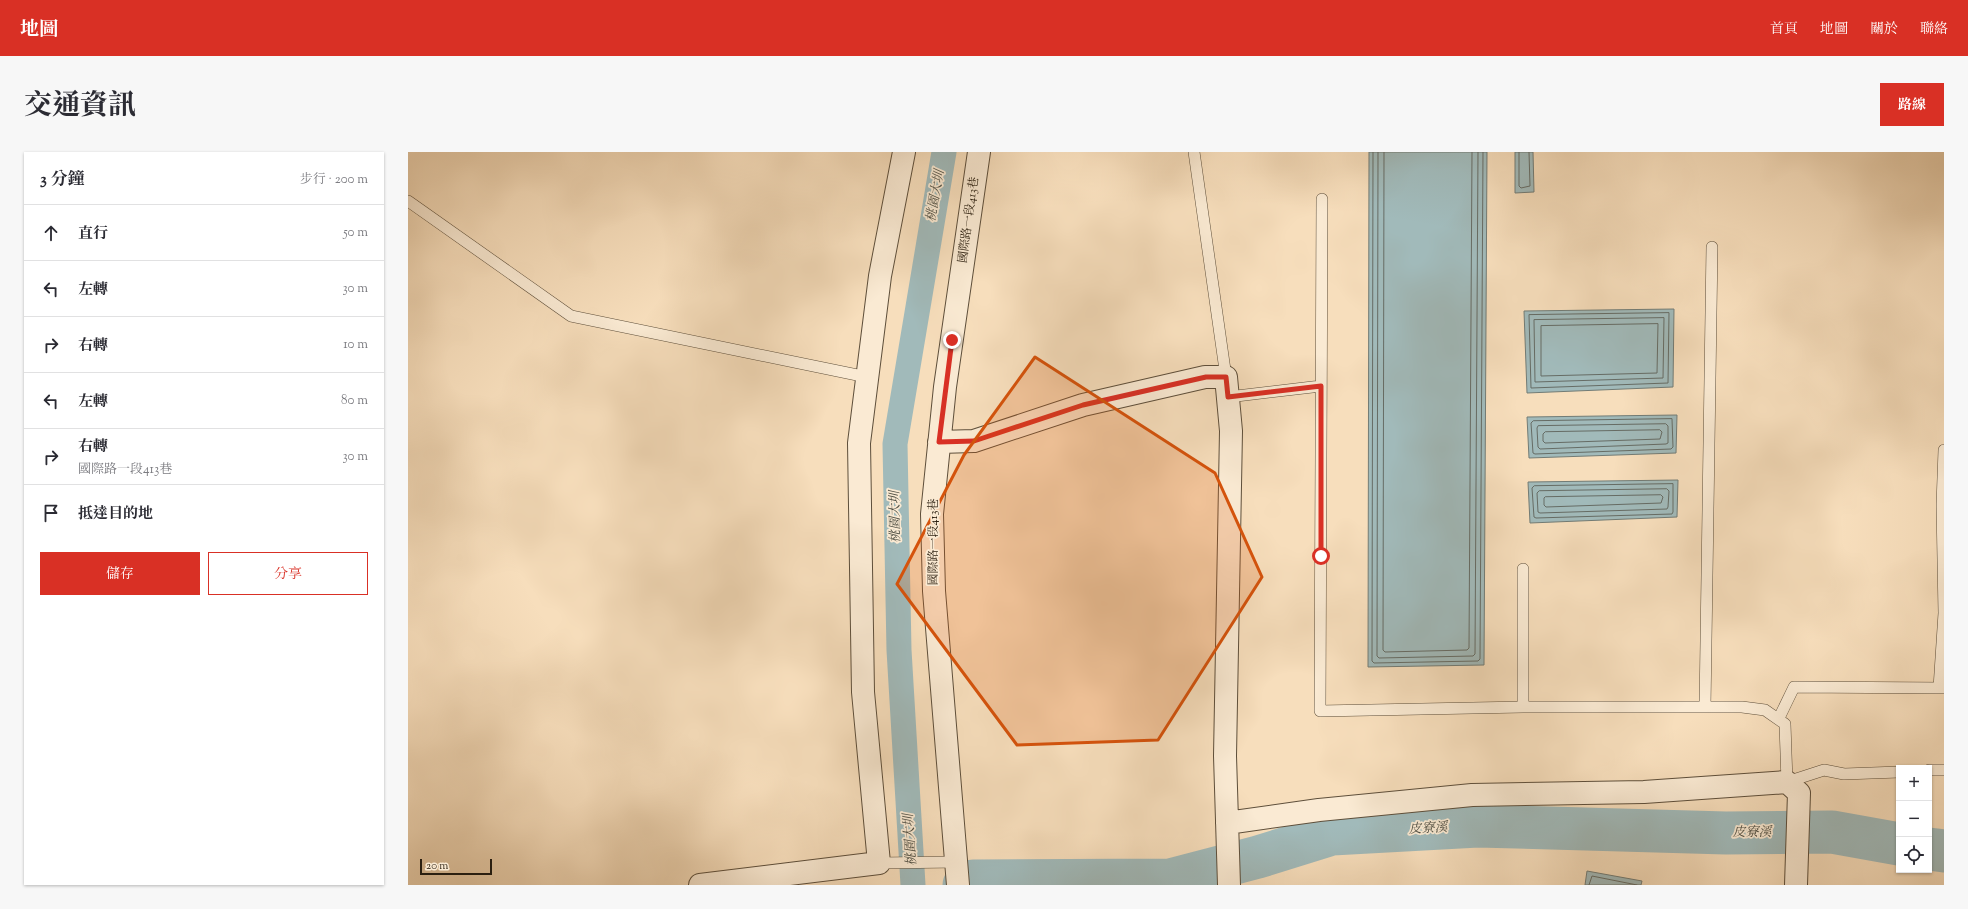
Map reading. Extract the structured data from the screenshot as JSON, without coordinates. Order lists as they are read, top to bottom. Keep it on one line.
{"streets":{"street":["國際路一段413巷"]},"water":["桃園大圳","皮寮溪"],"scale_bar":"20 m","page":{"header":"地圖","nav":["首頁","地圖","關於","聯絡"],"title":"交通資訊","buttons":["路線",["儲存","分享"]],"heading":["3 分鐘","步行 · 200 m"],"list":[["直行","50 m"],["左轉","30 m"],["右轉","10 m"],["左轉","80 m"],["右轉","國際路一段413巷","30 m"],"抵達目的地"],"map_buttons":["+","−"],"scale":"20 m"}}
